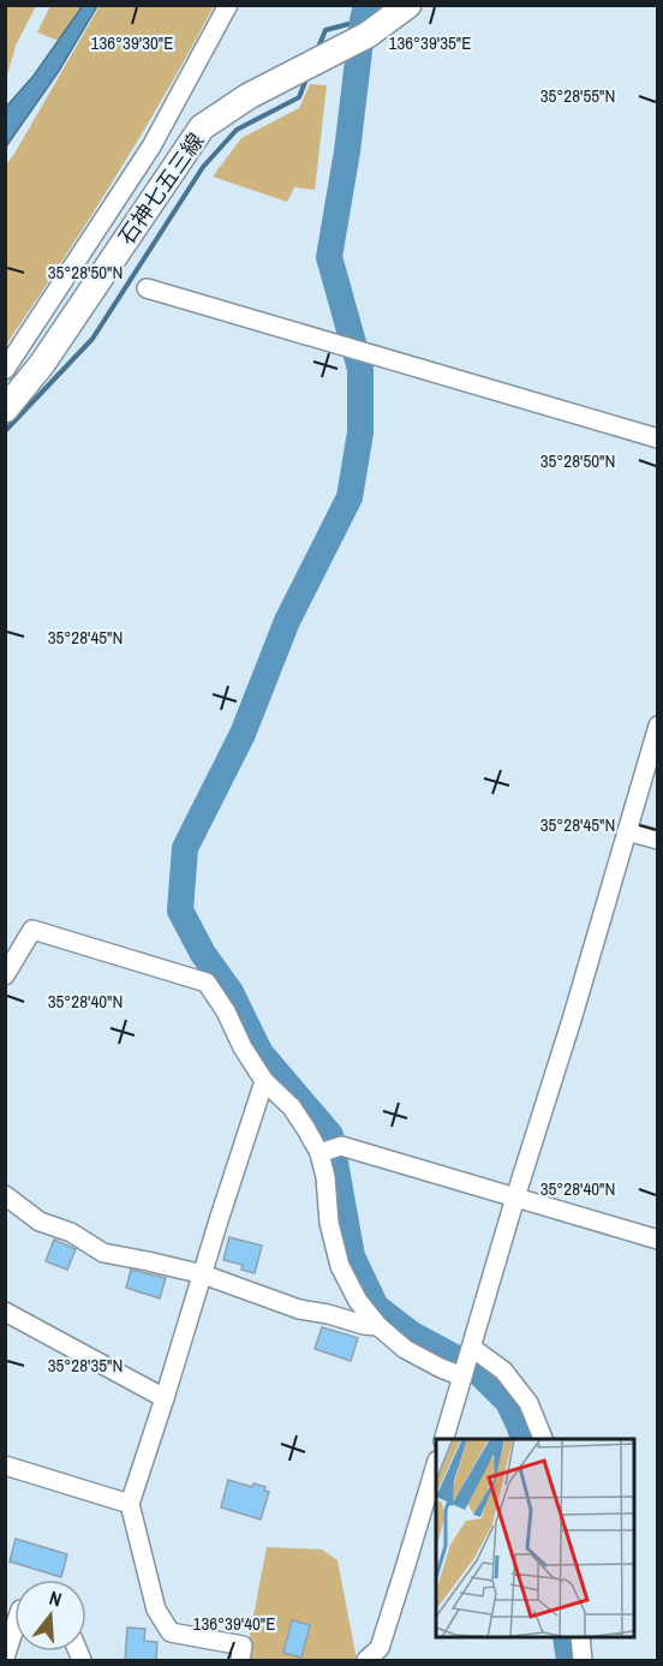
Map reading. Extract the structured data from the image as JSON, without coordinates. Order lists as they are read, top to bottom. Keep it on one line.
{"streets":{"main road":["石神七五三線"]},"north":"top","coordinates":["136°39'30\"E","136°39'35\"E","35°28'55\"N","35°28'50\"N","35°28'45\"N","35°28'40\"N","35°28'35\"N","136°39'40\"E"]}
